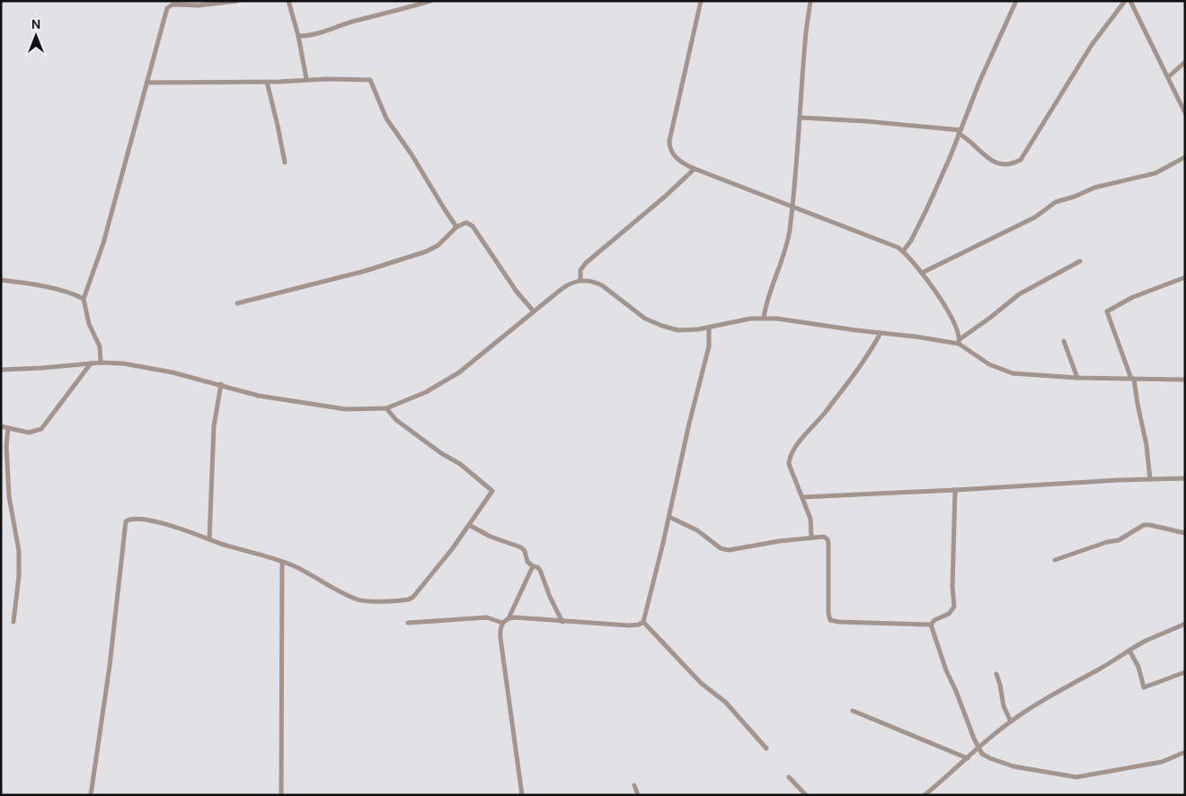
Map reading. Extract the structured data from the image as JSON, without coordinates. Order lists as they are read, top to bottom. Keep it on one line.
{"north":"top"}
